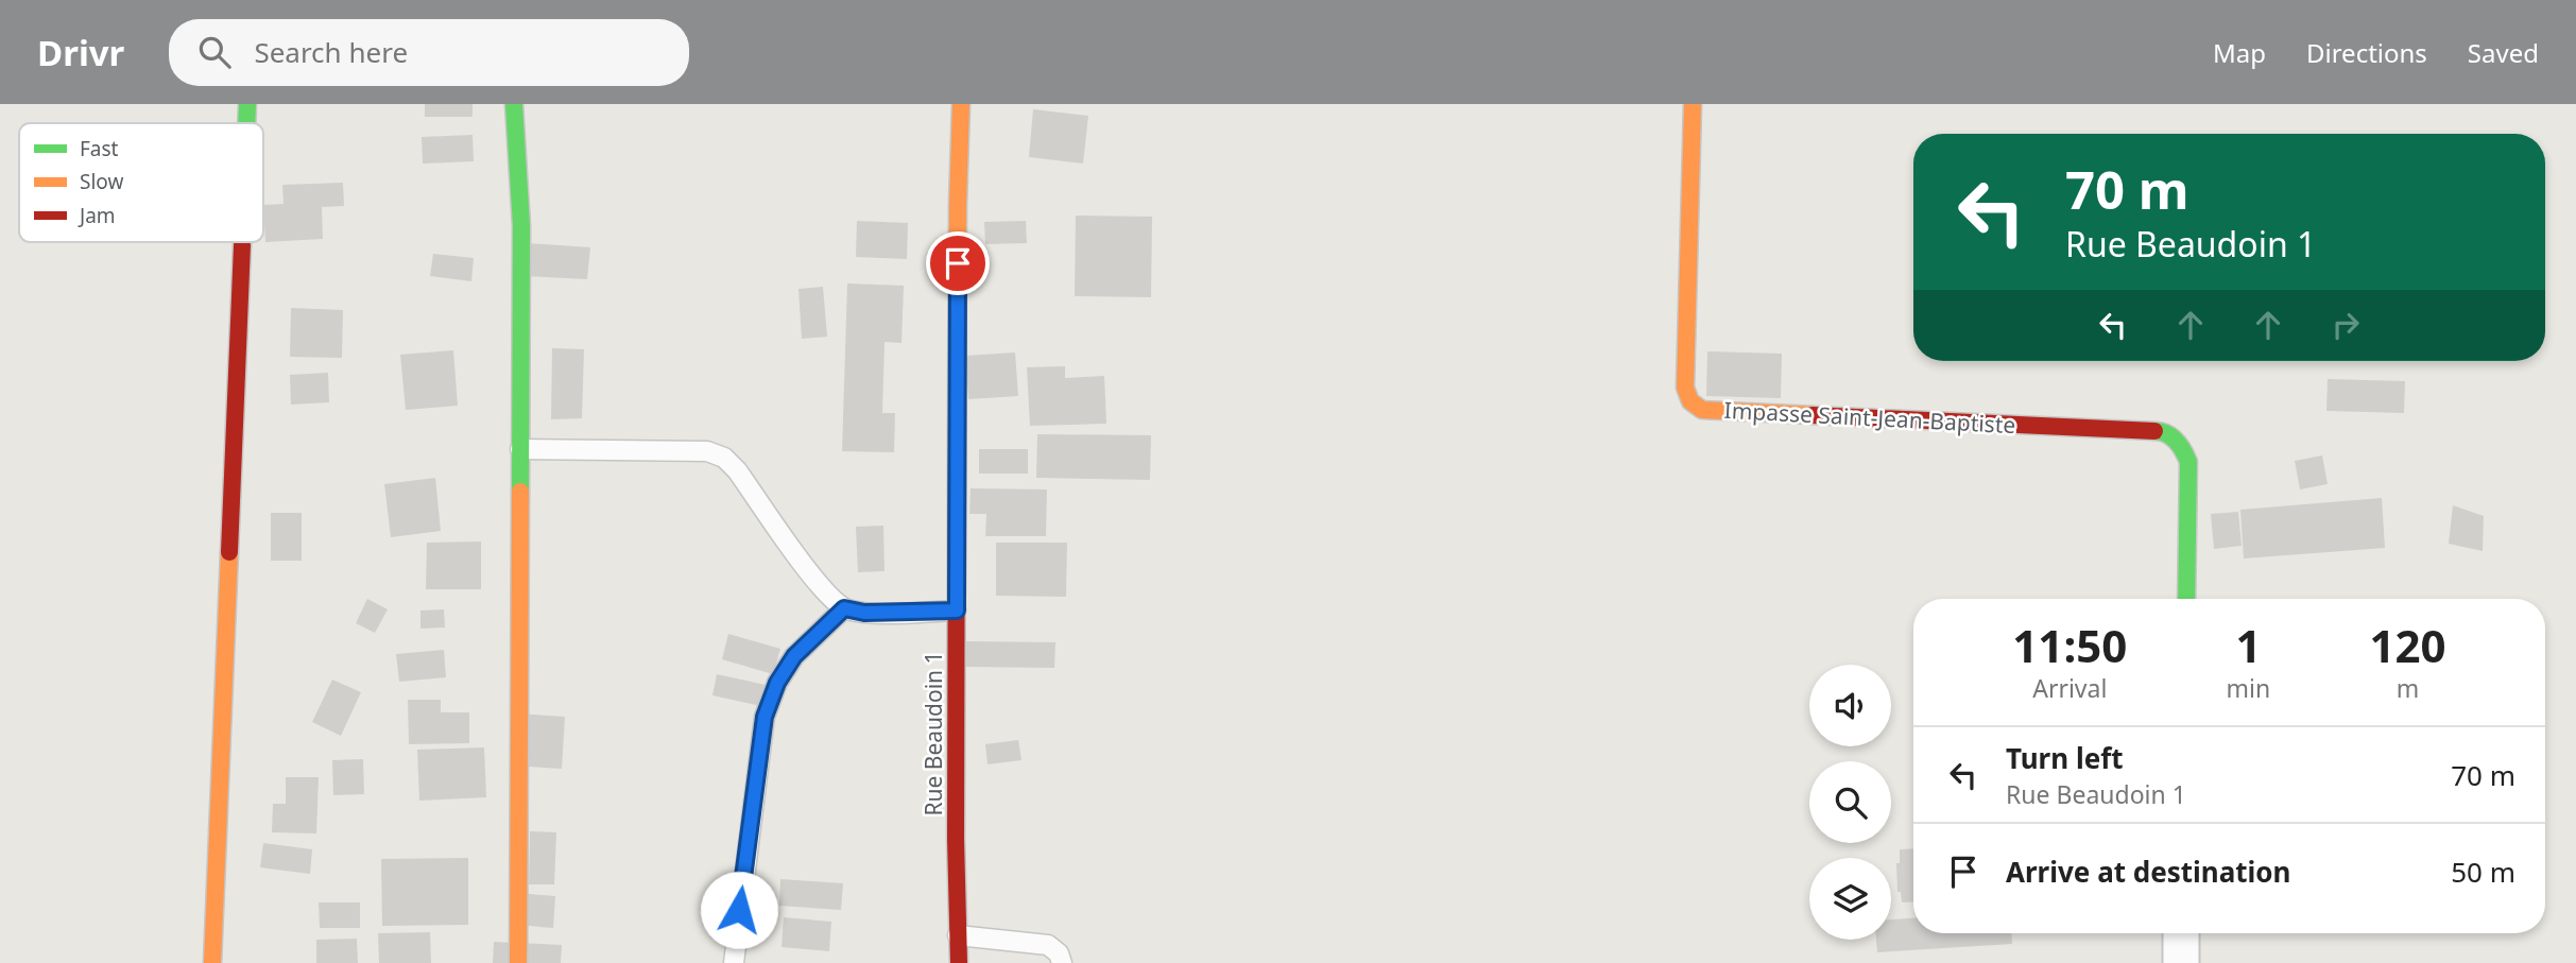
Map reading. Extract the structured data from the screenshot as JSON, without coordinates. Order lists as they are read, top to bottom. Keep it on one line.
{"streets":{"street":["Impasse Saint-Jean-Baptiste","Rue Beaudoin 1"]},"legend":["Fast","Slow","Jam"],"page":{"header":"Drivr","search":"Search here","nav":["Map","Directions","Saved"],"turn":["70 m","Rue Beaudoin 1"],"eta":["11:50","Arrival","1","min","120","m"],"list":[{"name":"Turn left","note":"Rue Beaudoin 1","value":"70 m"},{"name":"Arrive at destination","value":"50 m"}]}}
